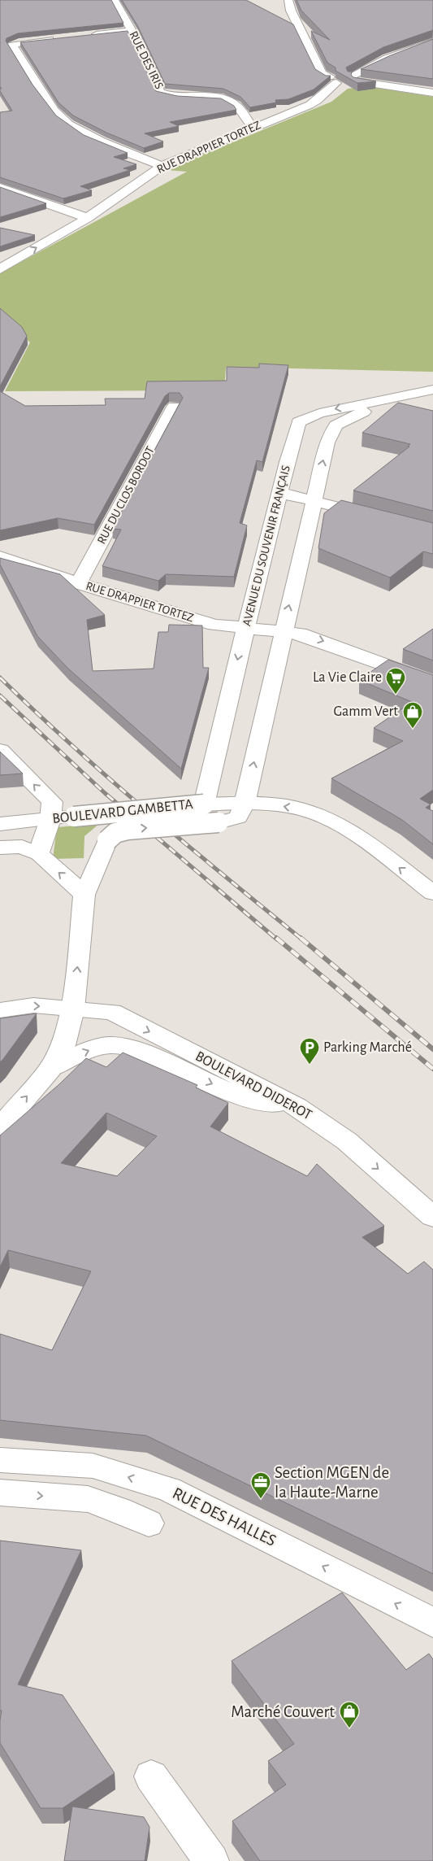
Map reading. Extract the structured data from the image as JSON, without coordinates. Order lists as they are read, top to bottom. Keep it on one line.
{"streets":{"street":["RUE DES IRIS","RUE DRAPPIER TORTEZ","RUE DU CLOS BORDOT","AVENUE DU SOUVENIR FRANÇAIS","BOULEVARD GAMBETTA","BOULEVARD DIDEROT","RUE DES HALLES"]},"crossings":[["RUE DES IRIS","RUE DRAPPIER TORTEZ"],["RUE DRAPPIER TORTEZ","RUE DU CLOS BORDOT"],["RUE DRAPPIER TORTEZ","AVENUE DU SOUVENIR FRANÇAIS"],["AVENUE DU SOUVENIR FRANÇAIS","BOULEVARD GAMBETTA"]],"one_way":["BOULEVARD GAMBETTA"],"places":{"supermarket":["La Vie Claire"],"shop":["Gamm Vert","Marché Couvert"],"parking":["Parking Marché"],"office":["Section MGEN de la Haute-Marne"]}}
